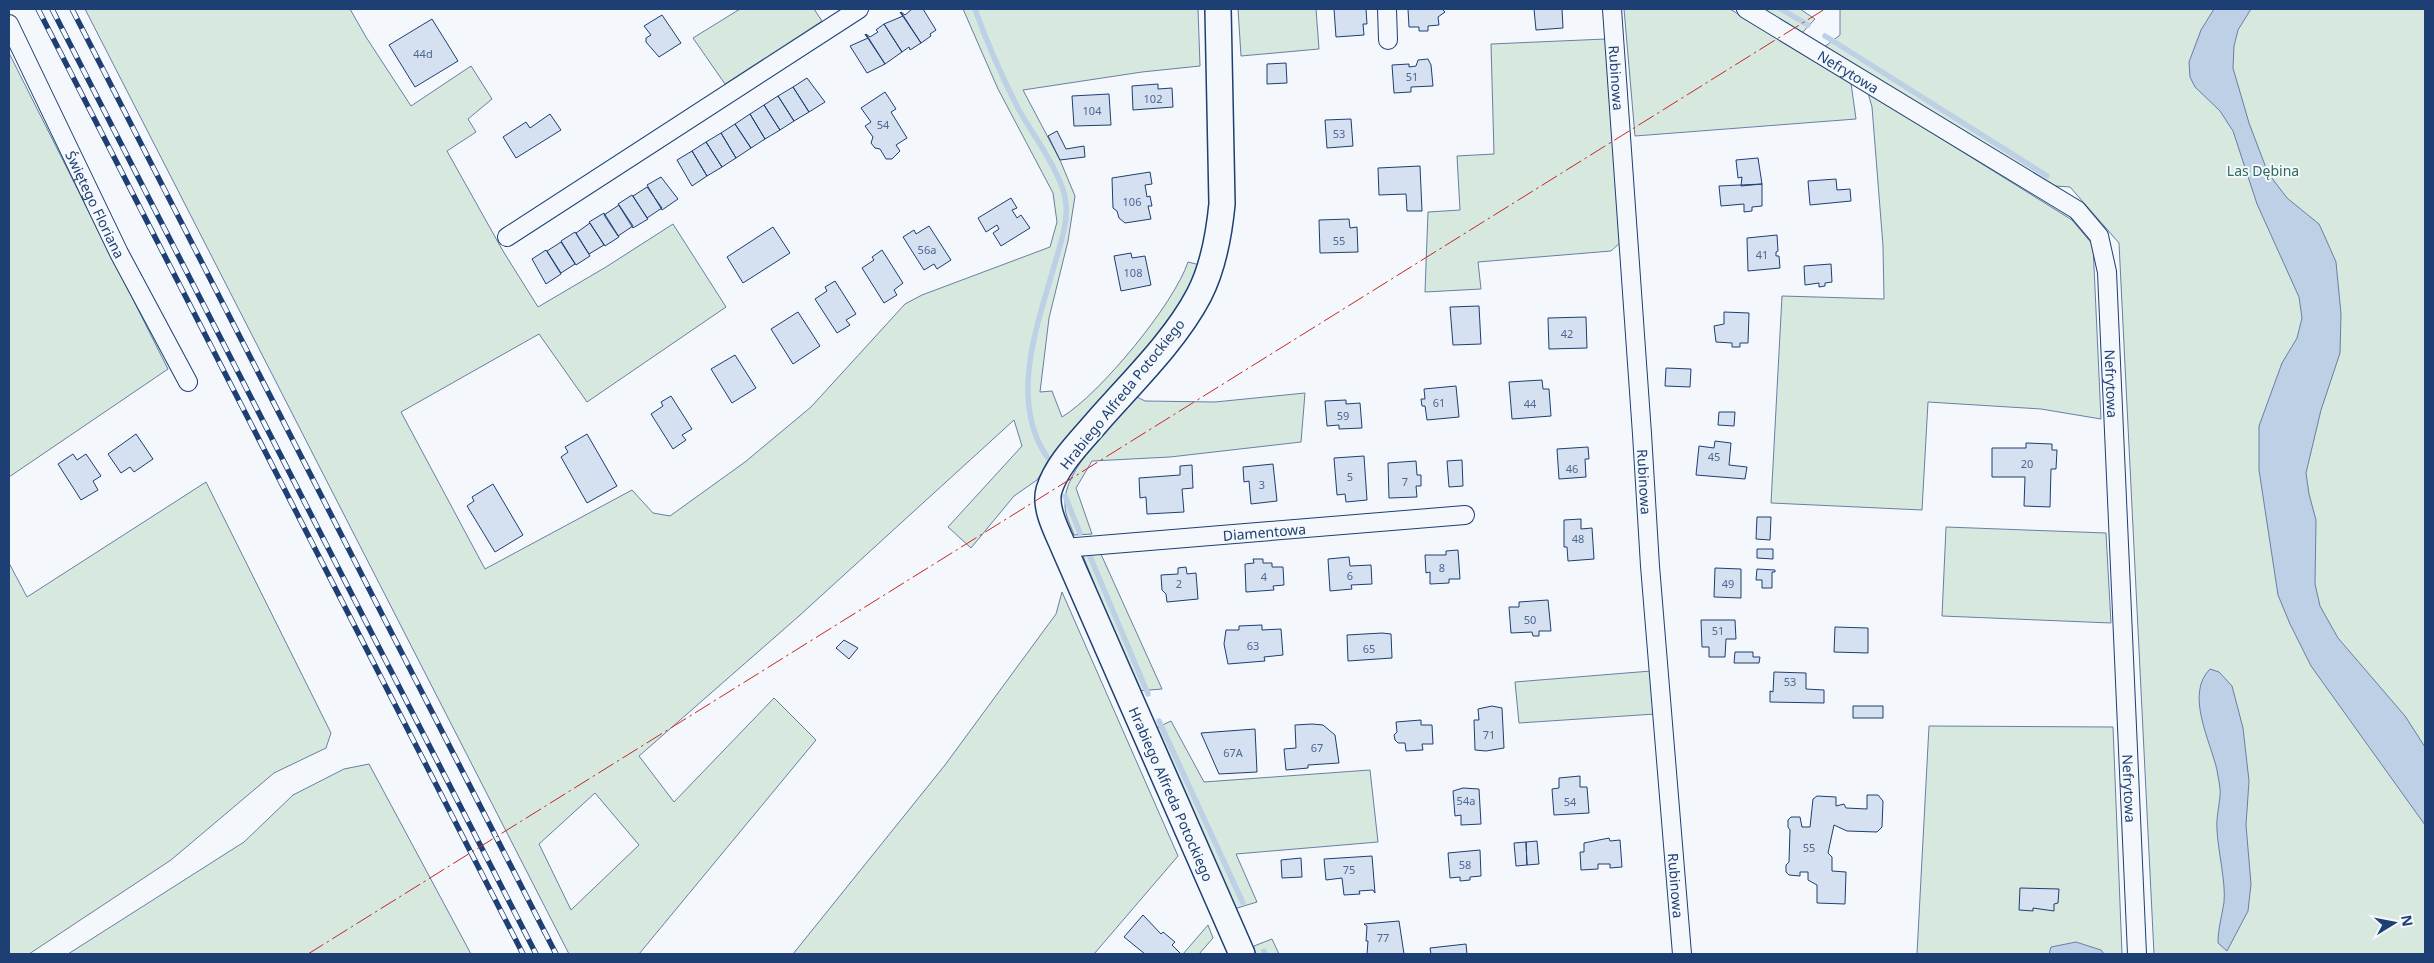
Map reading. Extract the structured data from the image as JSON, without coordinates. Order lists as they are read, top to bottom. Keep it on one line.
{"streets":{"street":["Nefrytowa","Rubinowa","Świętego Floriana","Hrabiego Alfreda Potockiego","Diamentowa"]},"crossings":[["Hrabiego Alfreda Potockiego","Diamentowa"]],"parks":["Las Dębina"],"house_numbers":["44d","51","102","104","54","53","106","55","56a","41","108","42","61","44","59","45","20","46","5","7","3","48","8","6","4","2","49","50","51","63","65","53","71","67","67A","54a","54","55","58","75","77"],"north":"right"}
